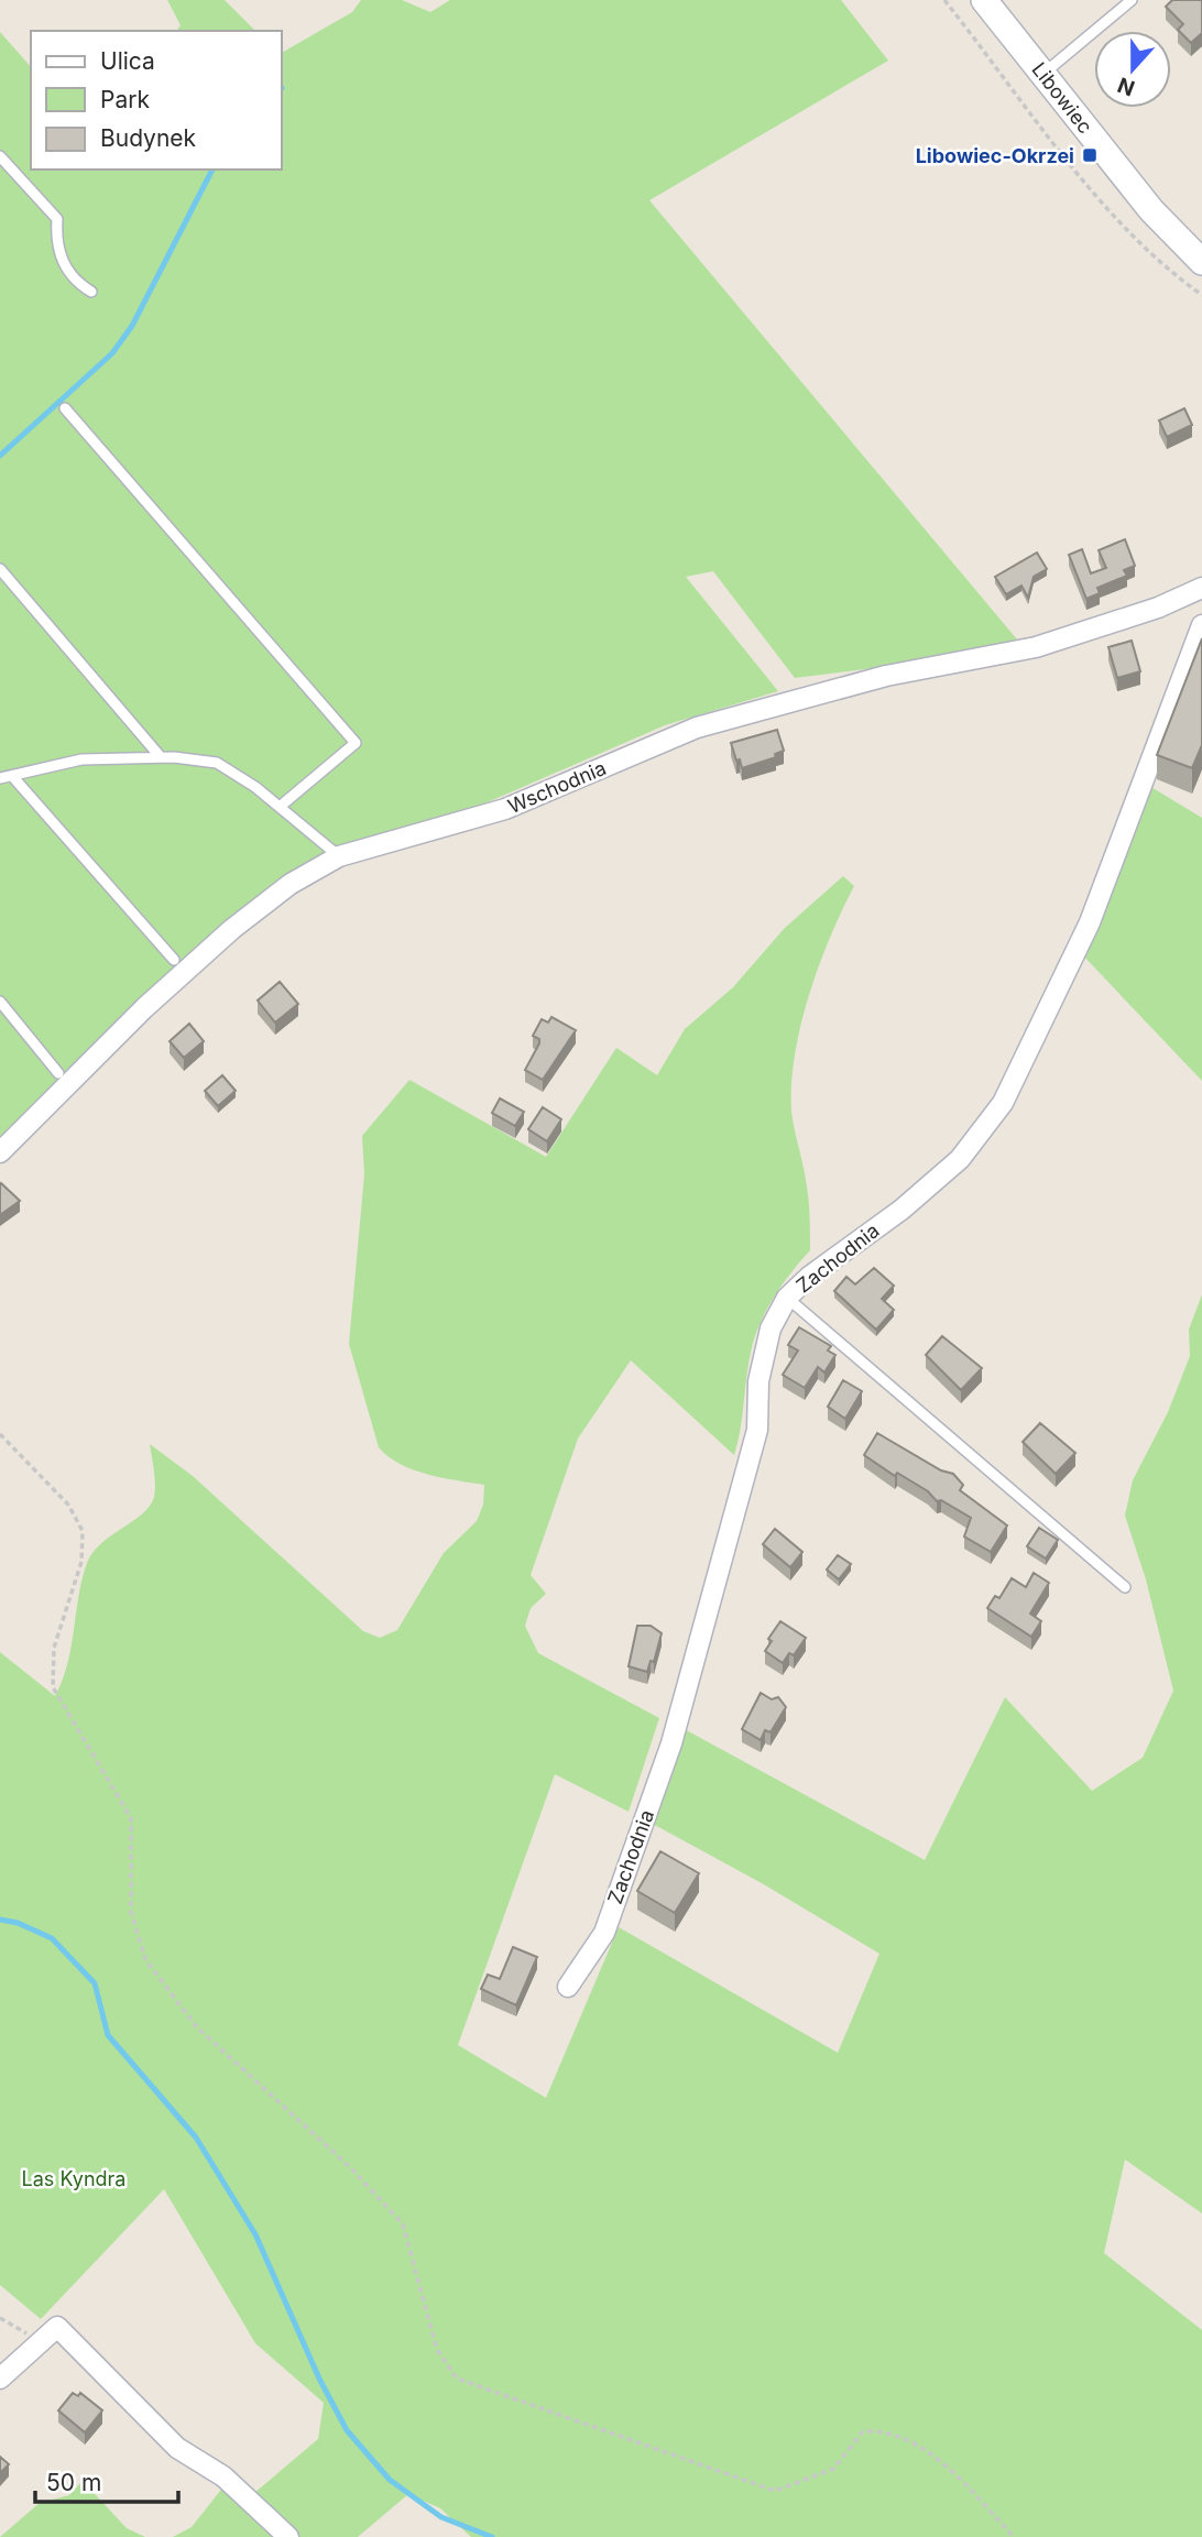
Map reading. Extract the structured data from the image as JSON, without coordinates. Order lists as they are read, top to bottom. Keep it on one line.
{"streets":{"street":["Libowiec","Wschodnia","Zachodnia"]},"parks":["Las Kyndra"],"places":{"transit":["Libowiec-Okrzei"]},"legend":["Ulica","Park","Budynek"],"scale_bar":"50 m","north":"bottom"}
